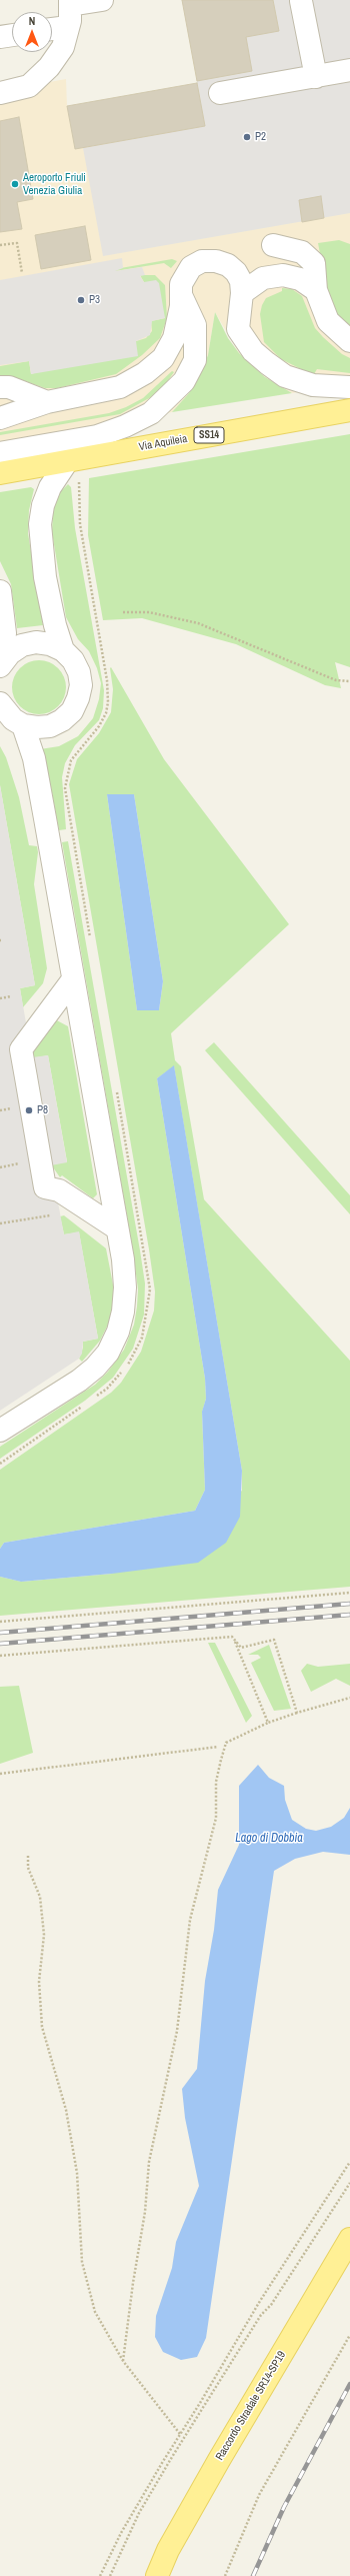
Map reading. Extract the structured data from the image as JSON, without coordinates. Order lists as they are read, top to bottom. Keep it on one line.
{"streets":{"main road":["SS14","Via Aquileia","Raccordo Stradale SR14-SP19"]},"water":["Lago di Dobbia"],"places":["P2","Aeroporto Friuli Venezia Giulia","P3","P8"],"north":"top"}
